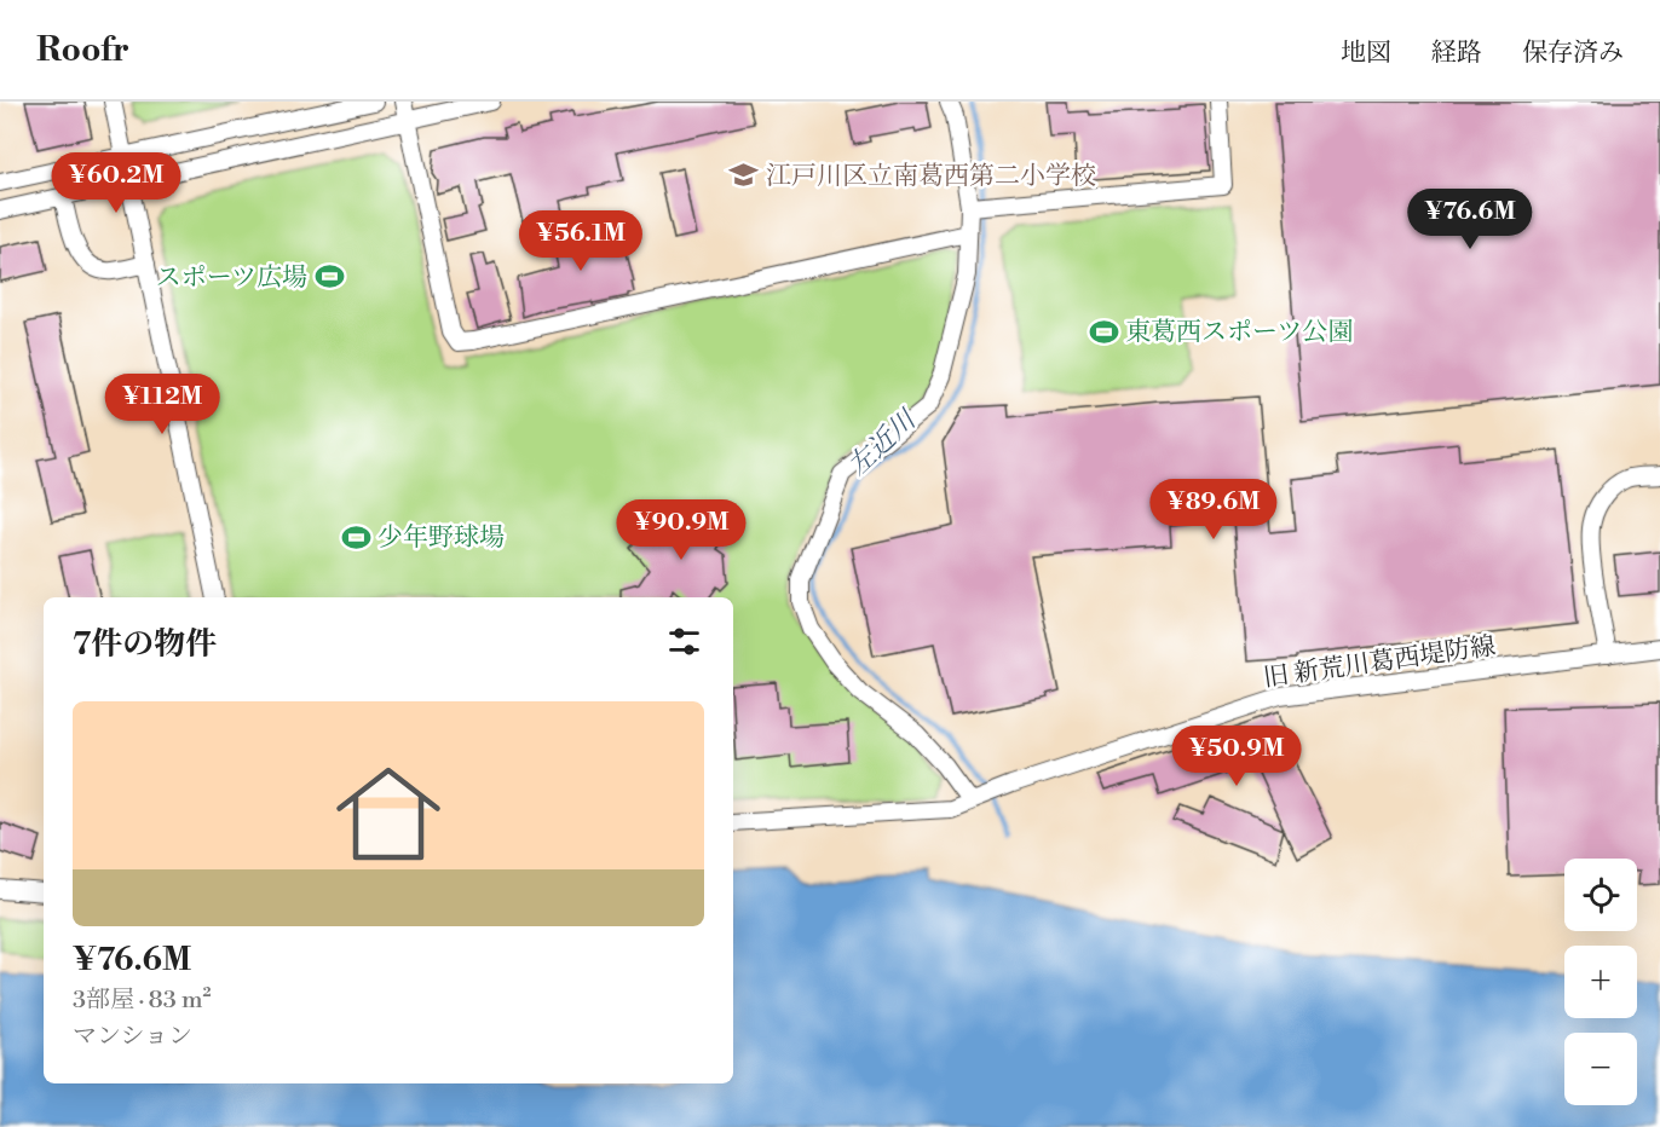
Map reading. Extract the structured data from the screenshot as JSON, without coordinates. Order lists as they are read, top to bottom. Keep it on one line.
{"streets":{"street":["旧 新荒川葛西堤防線"]},"water":["左近川"],"places":{"school or university":["江戸川区立南葛西第二小学校"],"sports":["スポーツ広場","東葛西スポーツ公園","少年野球場"]},"page":{"header":"Roofr","nav":["地図","経路","保存済み"],"price":["¥60.2M","¥76.6M","¥56.1M","¥112M","¥89.6M","¥90.9M","¥50.9M"],"heading":"7件の物件","list":[{"name":"¥76.6M","note":"3部屋 · 83 m² · マンション"}],"map_buttons":["+","−"]}}
